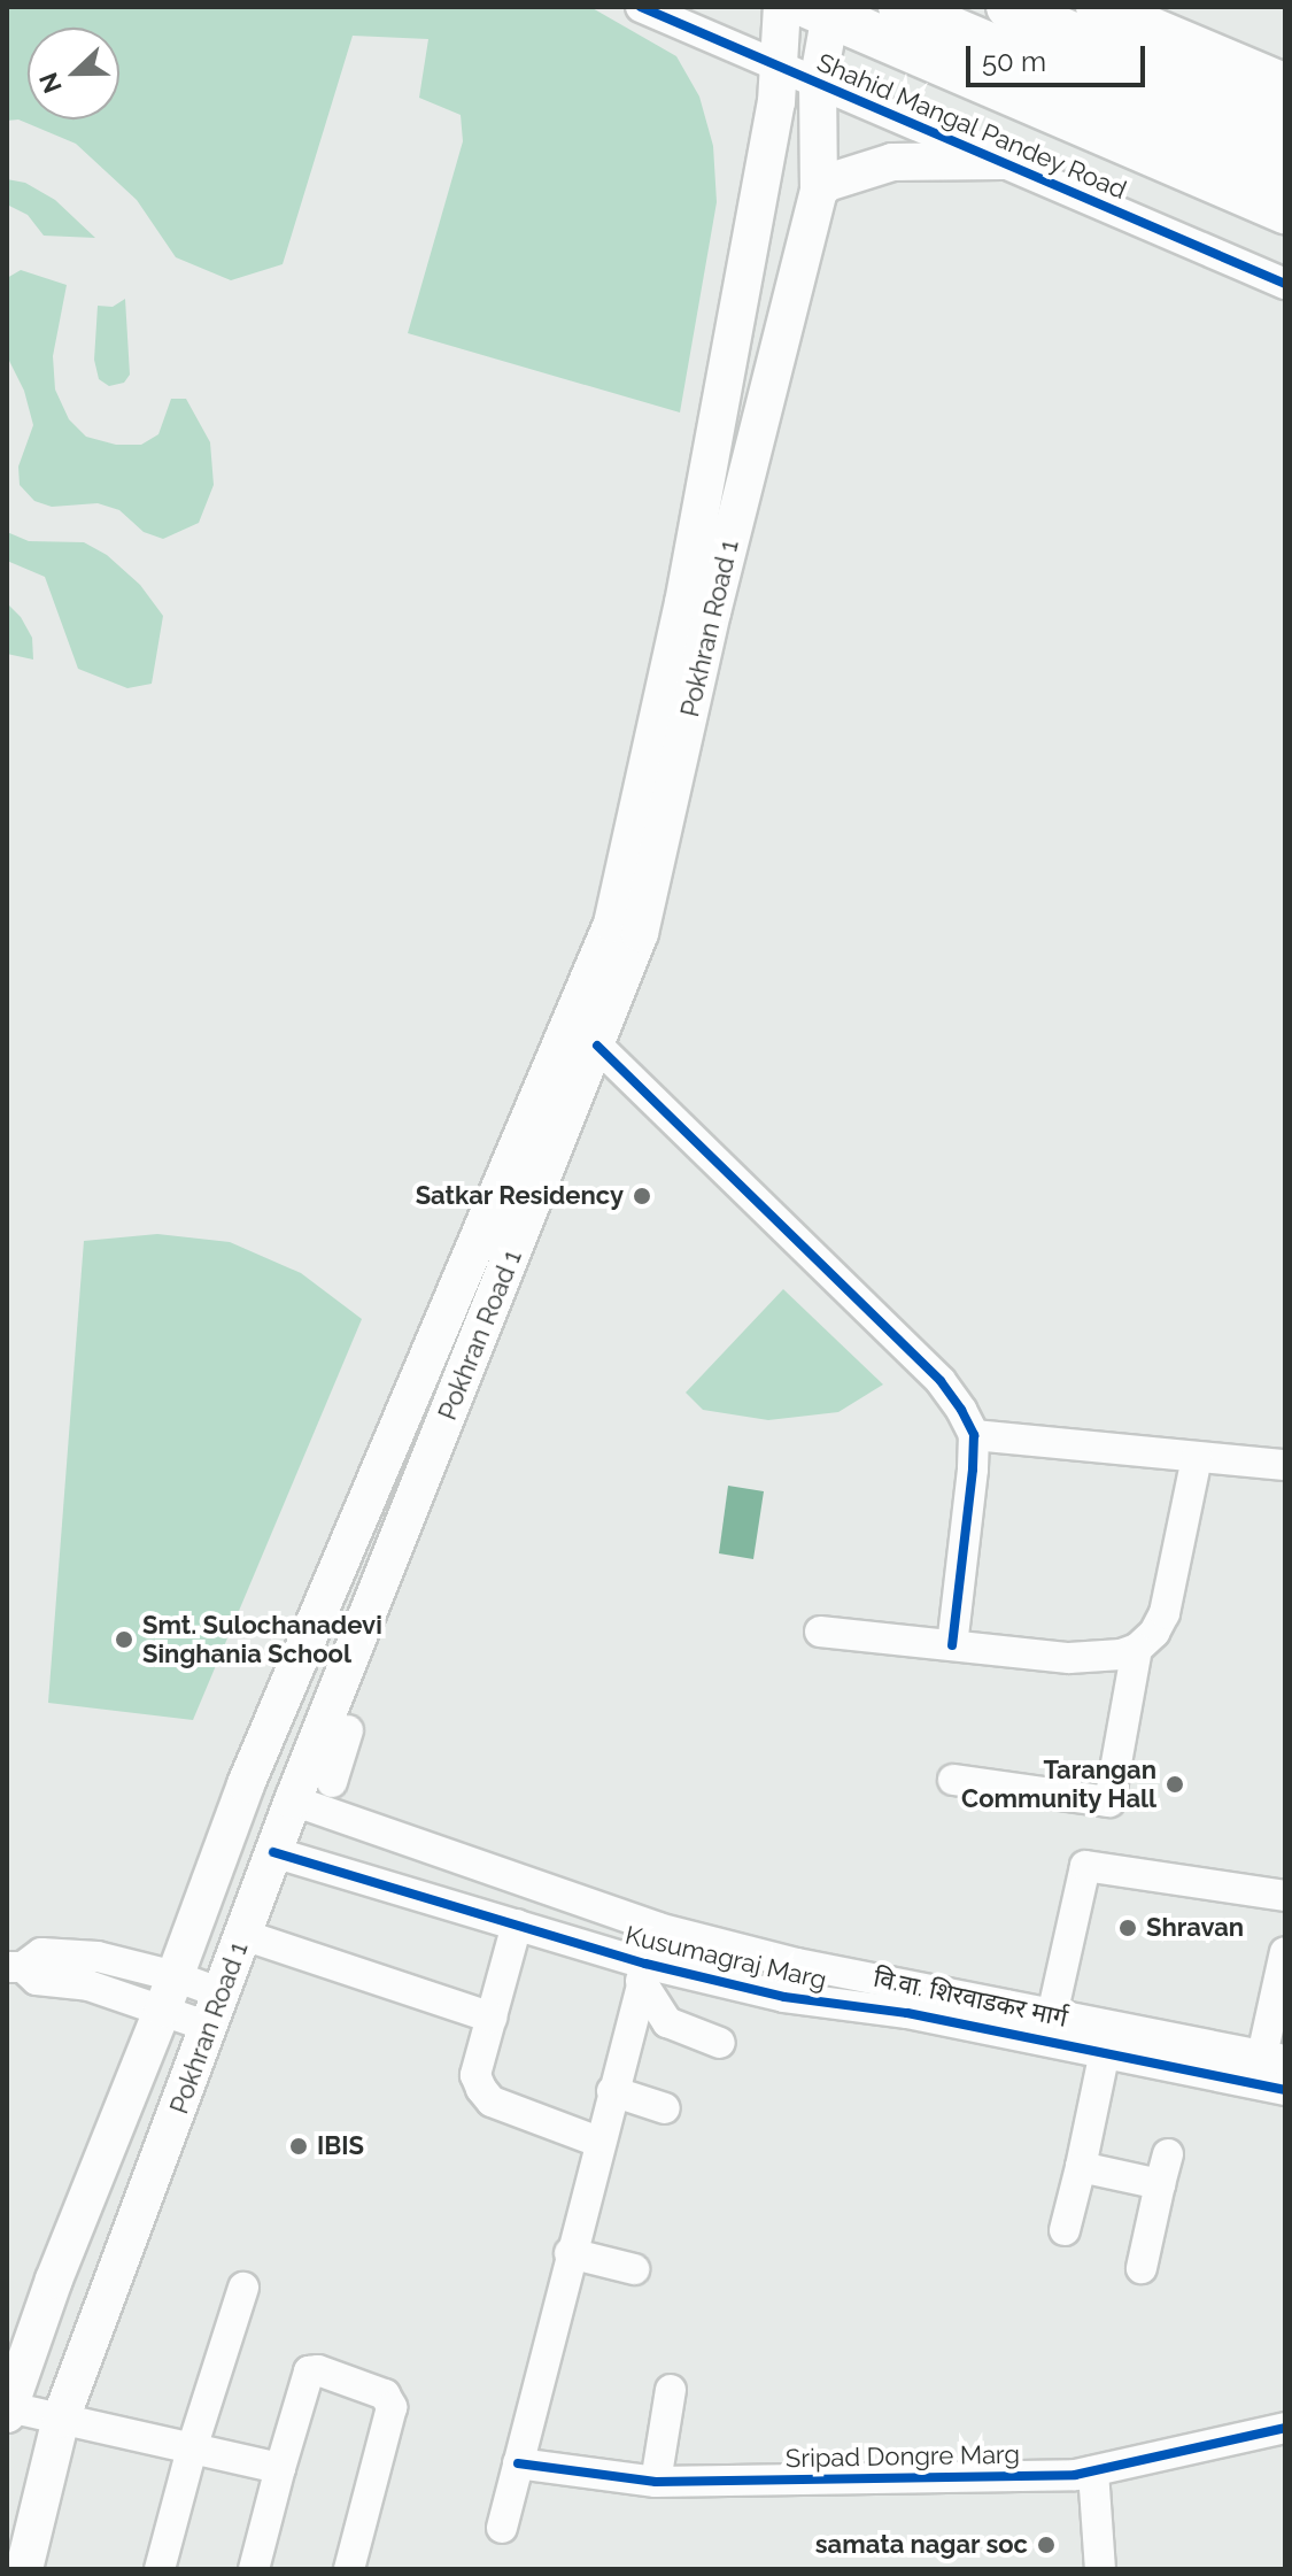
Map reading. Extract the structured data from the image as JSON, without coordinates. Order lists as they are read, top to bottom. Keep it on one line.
{"streets":{"main road":["Pokhran Road 1"],"street":["Shahid Mangal Pandey Road","Kusumagraj Marg","वि.वा. शिरवाडकर मार्ग","Sripad Dongre Marg"]},"crossings":[["Shahid Mangal Pandey Road","Pokhran Road 1"],["Pokhran Road 1","Kusumagraj Marg"],["Pokhran Road 1","वि.वा. शिरवाडकर मार्ग"],["Kusumagraj Marg","वि.वा. शिरवाडकर मार्ग"]],"places":["Satkar Residency","Smt. Sulochanadevi Singhania School","Tarangan Community Hall","Shravan","IBIS","samata nagar soc"],"scale_bar":"50 m","north":"left"}
